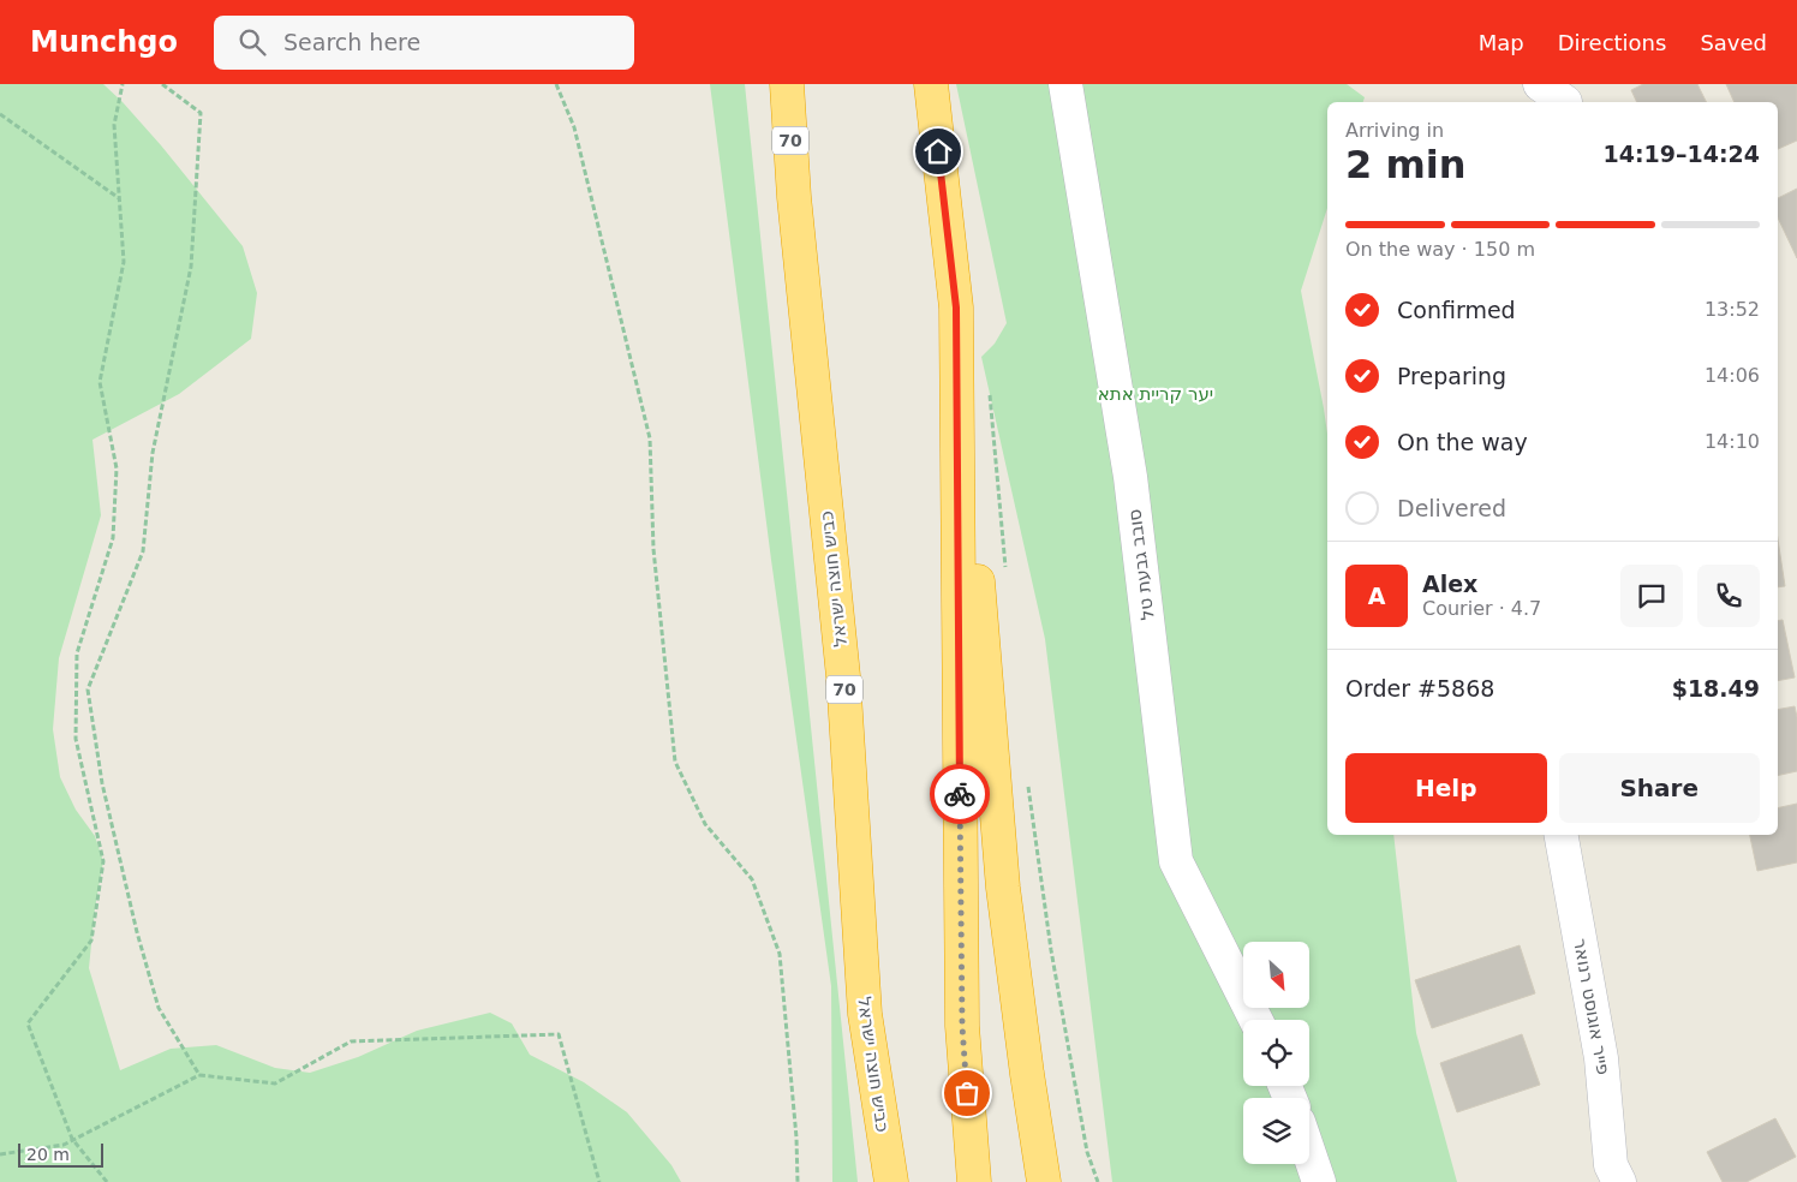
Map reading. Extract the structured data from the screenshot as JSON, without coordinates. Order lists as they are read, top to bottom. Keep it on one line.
{"streets":{"highway":["70","כביש חוצה ישראל"],"street":["סובב גבעת טל","פייר אוגוסט רנואר"]},"parks":["יער קריית אתא"],"scale_bar":"20 m","north":"bottom right","page":{"header":"Munchgo","search":"Search here","nav":["Map","Directions","Saved"],"heading":["2 min","Arriving in","14:19–14:24"],"panel":["Alex","Courier · 4.7","Order #5868","$18.49"],"bar":"On the way · 150 m","list":[["Confirmed","13:52"],["Preparing","14:06"],["On the way","14:10"],"Delivered"],"round":"A","buttons":["Help","Share"],"scale":"20 m"}}
